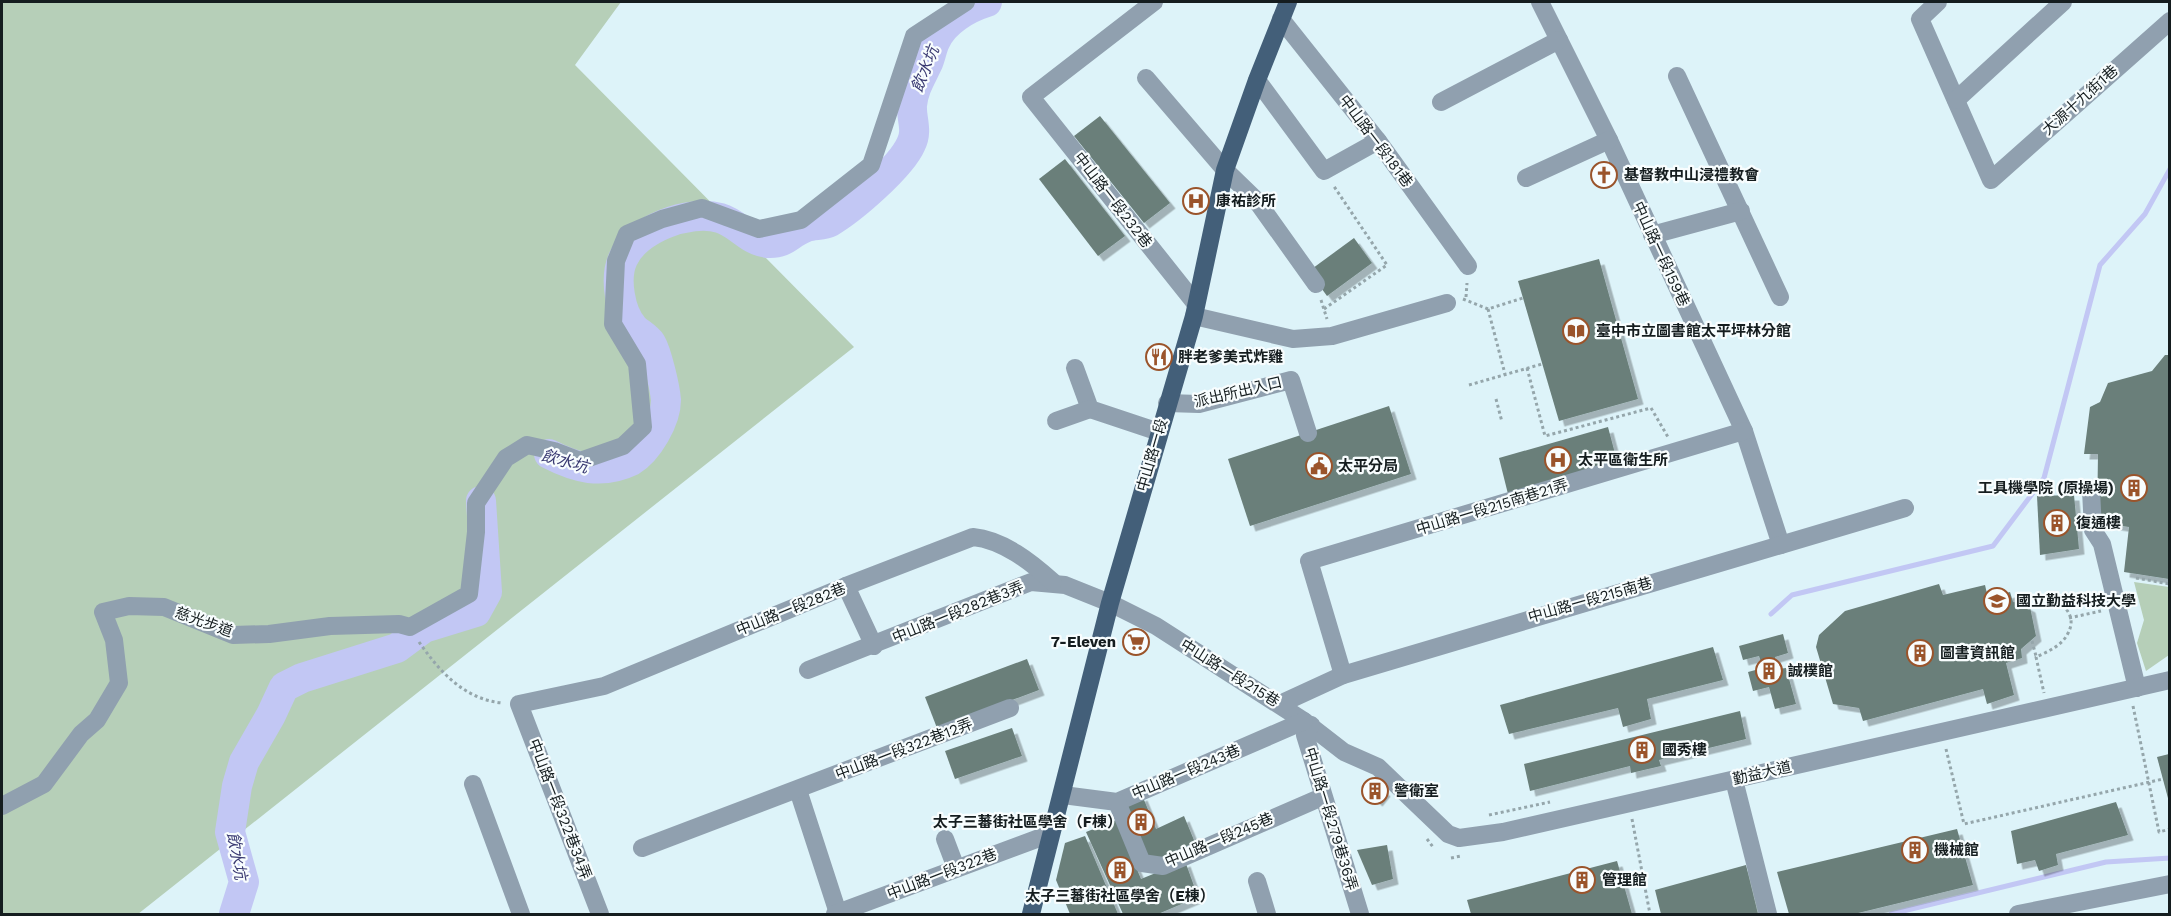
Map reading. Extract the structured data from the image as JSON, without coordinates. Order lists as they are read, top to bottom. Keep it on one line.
{"streets":{"main road":["中山路一段"],"street":["大源十九街1巷","中山路一段181巷","中山路一段232巷","中山路一段159巷","派出所出入口","中山路一段215南巷21弄","中山路一段215南巷","中山路一段282巷","中山路一段282巷3弄","慈光步道","中山路一段215巷","中山路一段322巷12弄","中山路一段243巷","勤益大道","中山路一段322巷34弄","中山路一段279巷36弄","中山路一段245巷","中山路一段322巷"]},"crossings":[["中山路一段181巷","中山路一段"],["中山路一段232巷","中山路一段"],["中山路一段159巷","中山路一段215南巷21弄"],["中山路一段159巷","中山路一段215南巷"],["派出所出入口","中山路一段"],["中山路一段","中山路一段282巷3弄"],["中山路一段","中山路一段215巷"],["中山路一段","中山路一段243巷"],["中山路一段","中山路一段322巷"],["中山路一段215南巷21弄","中山路一段215南巷"],["中山路一段215南巷","中山路一段215巷"],["中山路一段282巷","中山路一段282巷3弄"],["中山路一段282巷","中山路一段322巷34弄"],["中山路一段282巷3弄","中山路一段215巷"],["中山路一段215巷","中山路一段243巷"],["中山路一段215巷","勤益大道"],["中山路一段215巷","中山路一段279巷36弄"],["中山路一段243巷","中山路一段279巷36弄"],["中山路一段243巷","中山路一段245巷"],["中山路一段279巷36弄","中山路一段245巷"]],"water":["飲水坑"],"places":{"church":["基督教中山浸禮教會"],"hospital":["康祐診所","太平區衛生所"],"library":["臺中市立圖書館太平坪林分館"],"restaurant":["胖老爹美式炸雞"],"public building":["太平分局"],"building":["工具機學院 (原操場)","復通樓","圖書資訊館","誠樸館","國秀樓","警衛室","太子三蕃街社區學舍（F棟）","機械館","太子三蕃街社區學舍（E棟）","管理館"],"school or university":["國立勤益科技大學"],"supermarket":["7-Eleven"]}}
